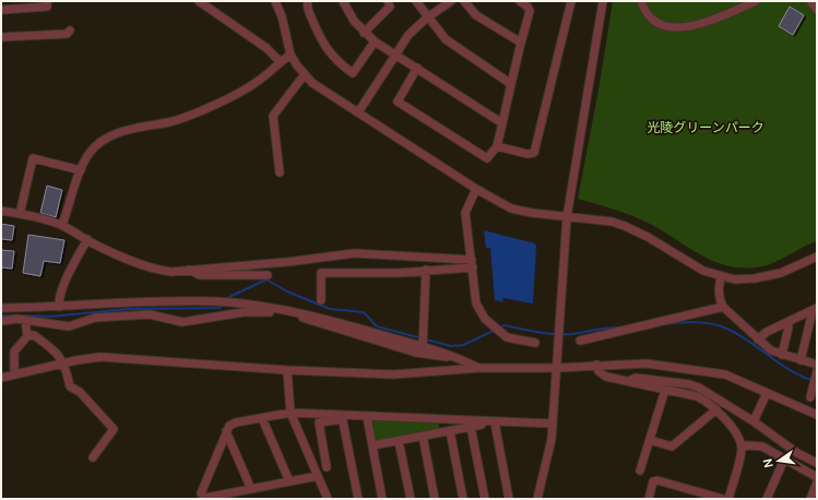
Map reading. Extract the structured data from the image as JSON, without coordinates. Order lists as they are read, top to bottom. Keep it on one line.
{"parks":["光陵グリーンパーク"],"north":"left"}
